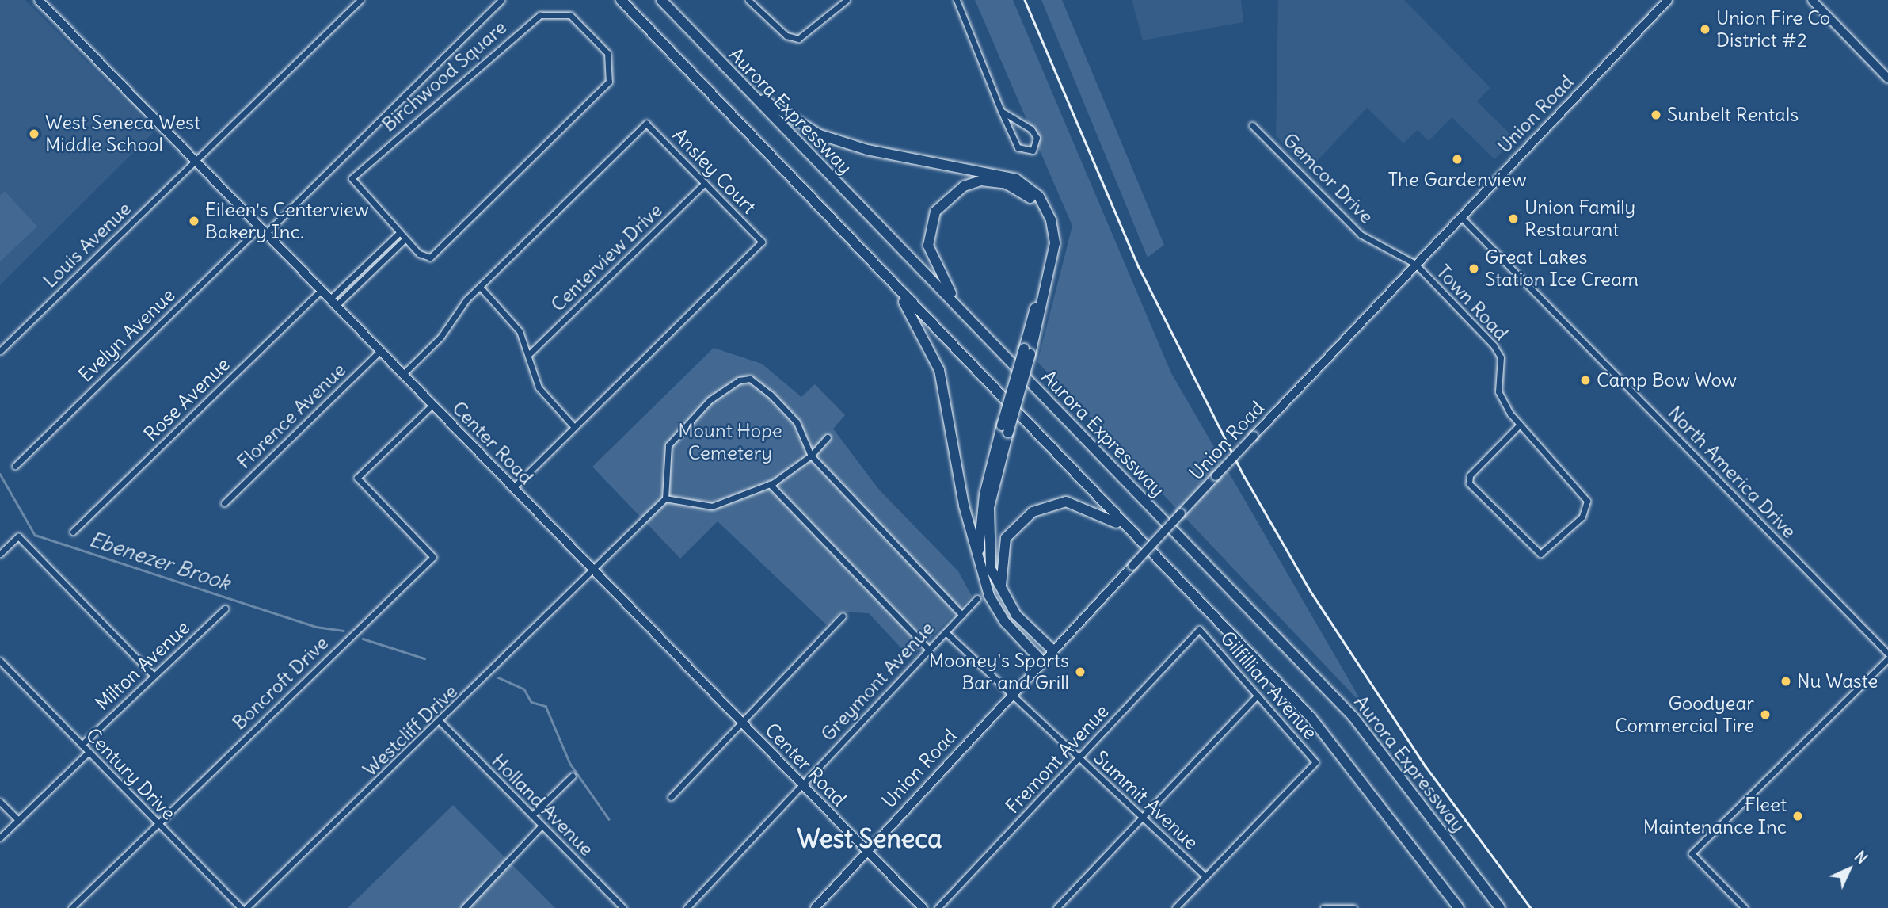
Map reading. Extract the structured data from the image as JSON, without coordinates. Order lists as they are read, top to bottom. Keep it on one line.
{"streets":{"highway":["Aurora Expressway"],"main road":["Union Road","Center Road"],"street":["Birchwood Square","Ansley Court","Gemcor Drive","Louis Avenue","Centerview Drive","Town Road","Evelyn Avenue","Rose Avenue","Florence Avenue","North America Drive","Milton Avenue","Greymont Avenue","Boncroft Drive","Gilfillian Avenue","Westcliff Drive","Fremont Avenue","Century Drive","Summit Avenue","Holland Avenue"]},"crossings":[["Union Road","Gemcor Drive"],["Union Road","Town Road"],["Union Road","Center Road"],["Union Road","North America Drive"],["Union Road","Summit Avenue"],["Ansley Court","Centerview Drive"],["Ansley Court","Center Road"],["Gemcor Drive","Town Road"],["Louis Avenue","Center Road"],["Evelyn Avenue","Center Road"],["Rose Avenue","Center Road"],["Florence Avenue","Center Road"],["Center Road","Greymont Avenue"],["Center Road","Boncroft Drive"],["Center Road","Westcliff Drive"],["Milton Avenue","Century Drive"],["Greymont Avenue","Summit Avenue"],["Boncroft Drive","Century Drive"],["Gilfillian Avenue","Fremont Avenue"],["Gilfillian Avenue","Summit Avenue"],["Westcliff Drive","Holland Avenue"],["Fremont Avenue","Summit Avenue"]],"districts":["West Seneca"],"water":["Ebenezer Brook"],"parks":["Mount Hope Cemetery"],"places":["Union Fire Co District #2","Sunbelt Rentals","West Seneca West Middle School","The Gardenview","Union Family Restaurant","Eileen's Centerview Bakery Inc.","Great Lakes Station Ice Cream","Camp Bow Wow","Mooney's Sports Bar and Grill","Nu Waste","Goodyear Commercial Tire","Fleet Maintenance Inc"],"north":"top right"}
